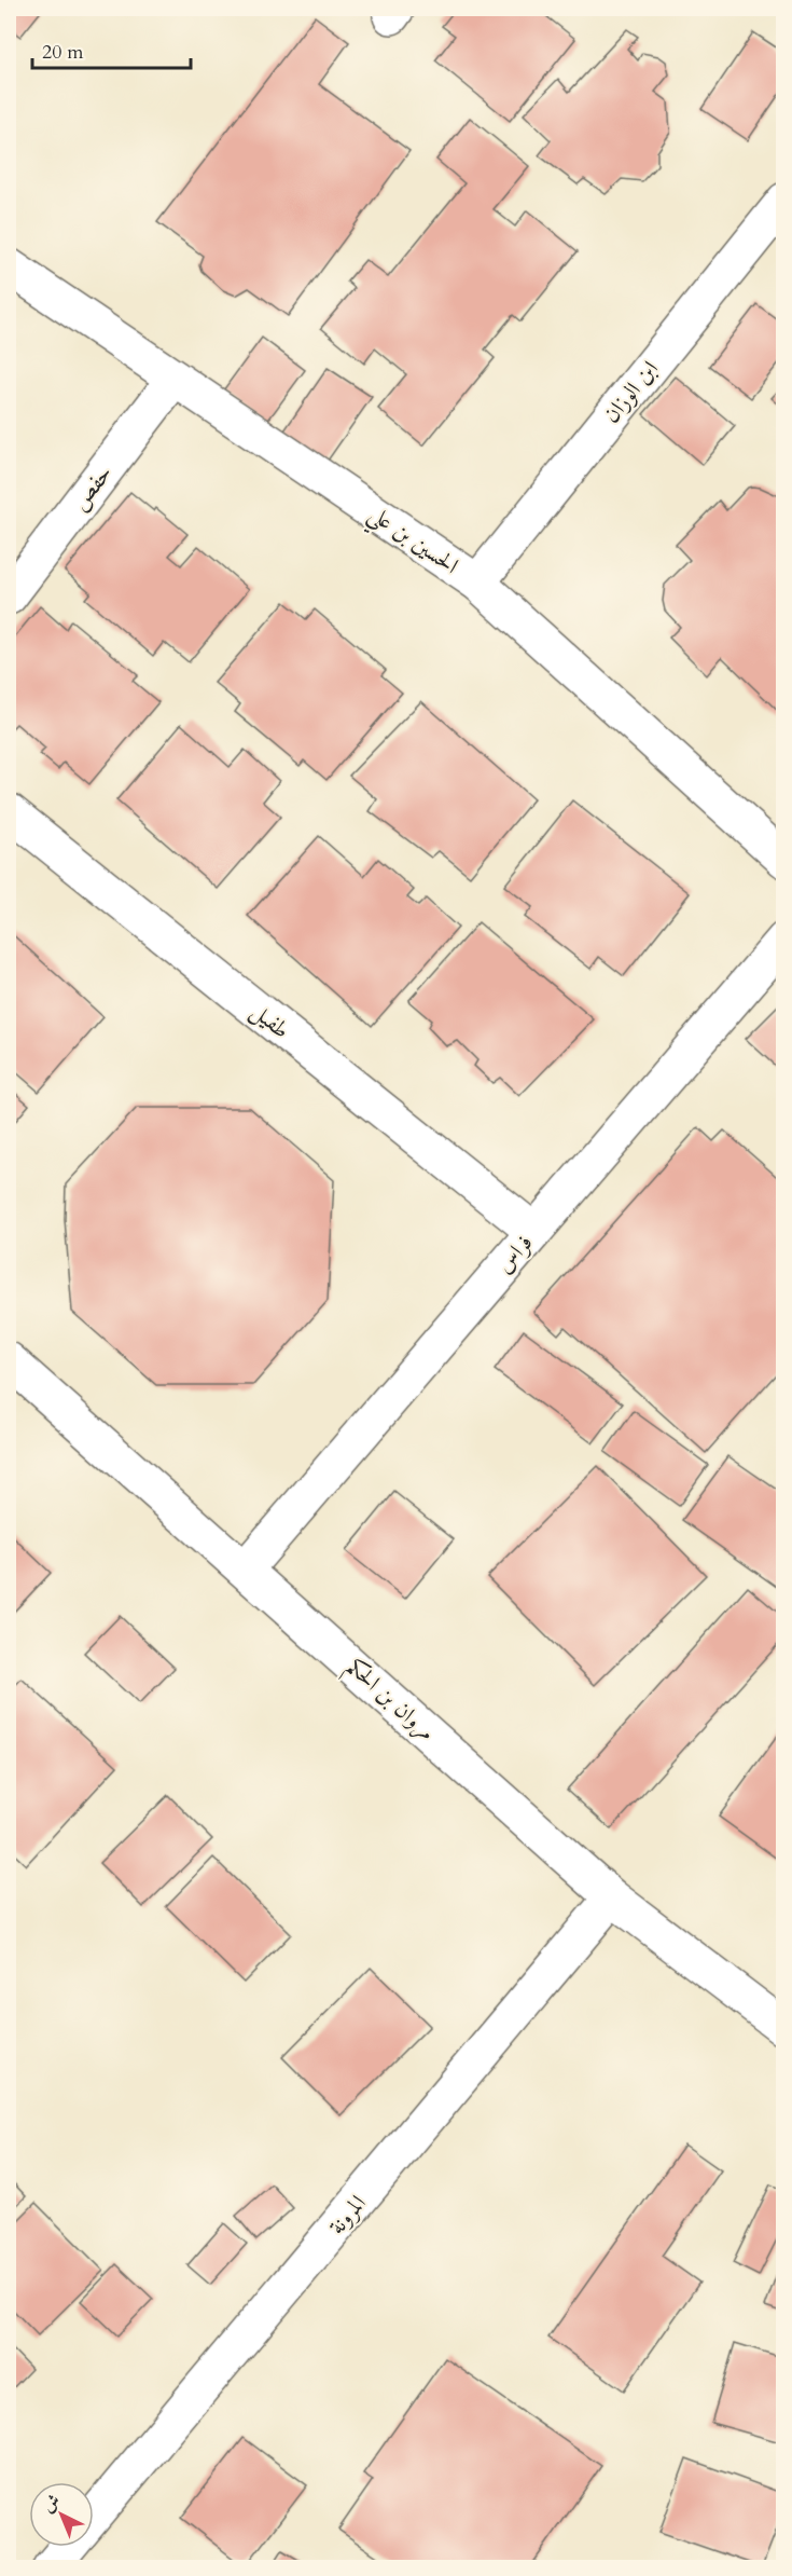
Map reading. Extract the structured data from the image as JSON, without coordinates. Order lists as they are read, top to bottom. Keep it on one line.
{"streets":{"street":["ابن الوزان","حفص","الحسين بن علي","طفيل","فراس","مروان بن الحكم","المرونة"]},"crossings":[["ابن الوزان","الحسين بن علي"],["حفص","الحسين بن علي"],["طفيل","فراس"],["فراس","مروان بن الحكم"],["مروان بن الحكم","المرونة"]],"scale_bar":"20 m","north":"top left"}
